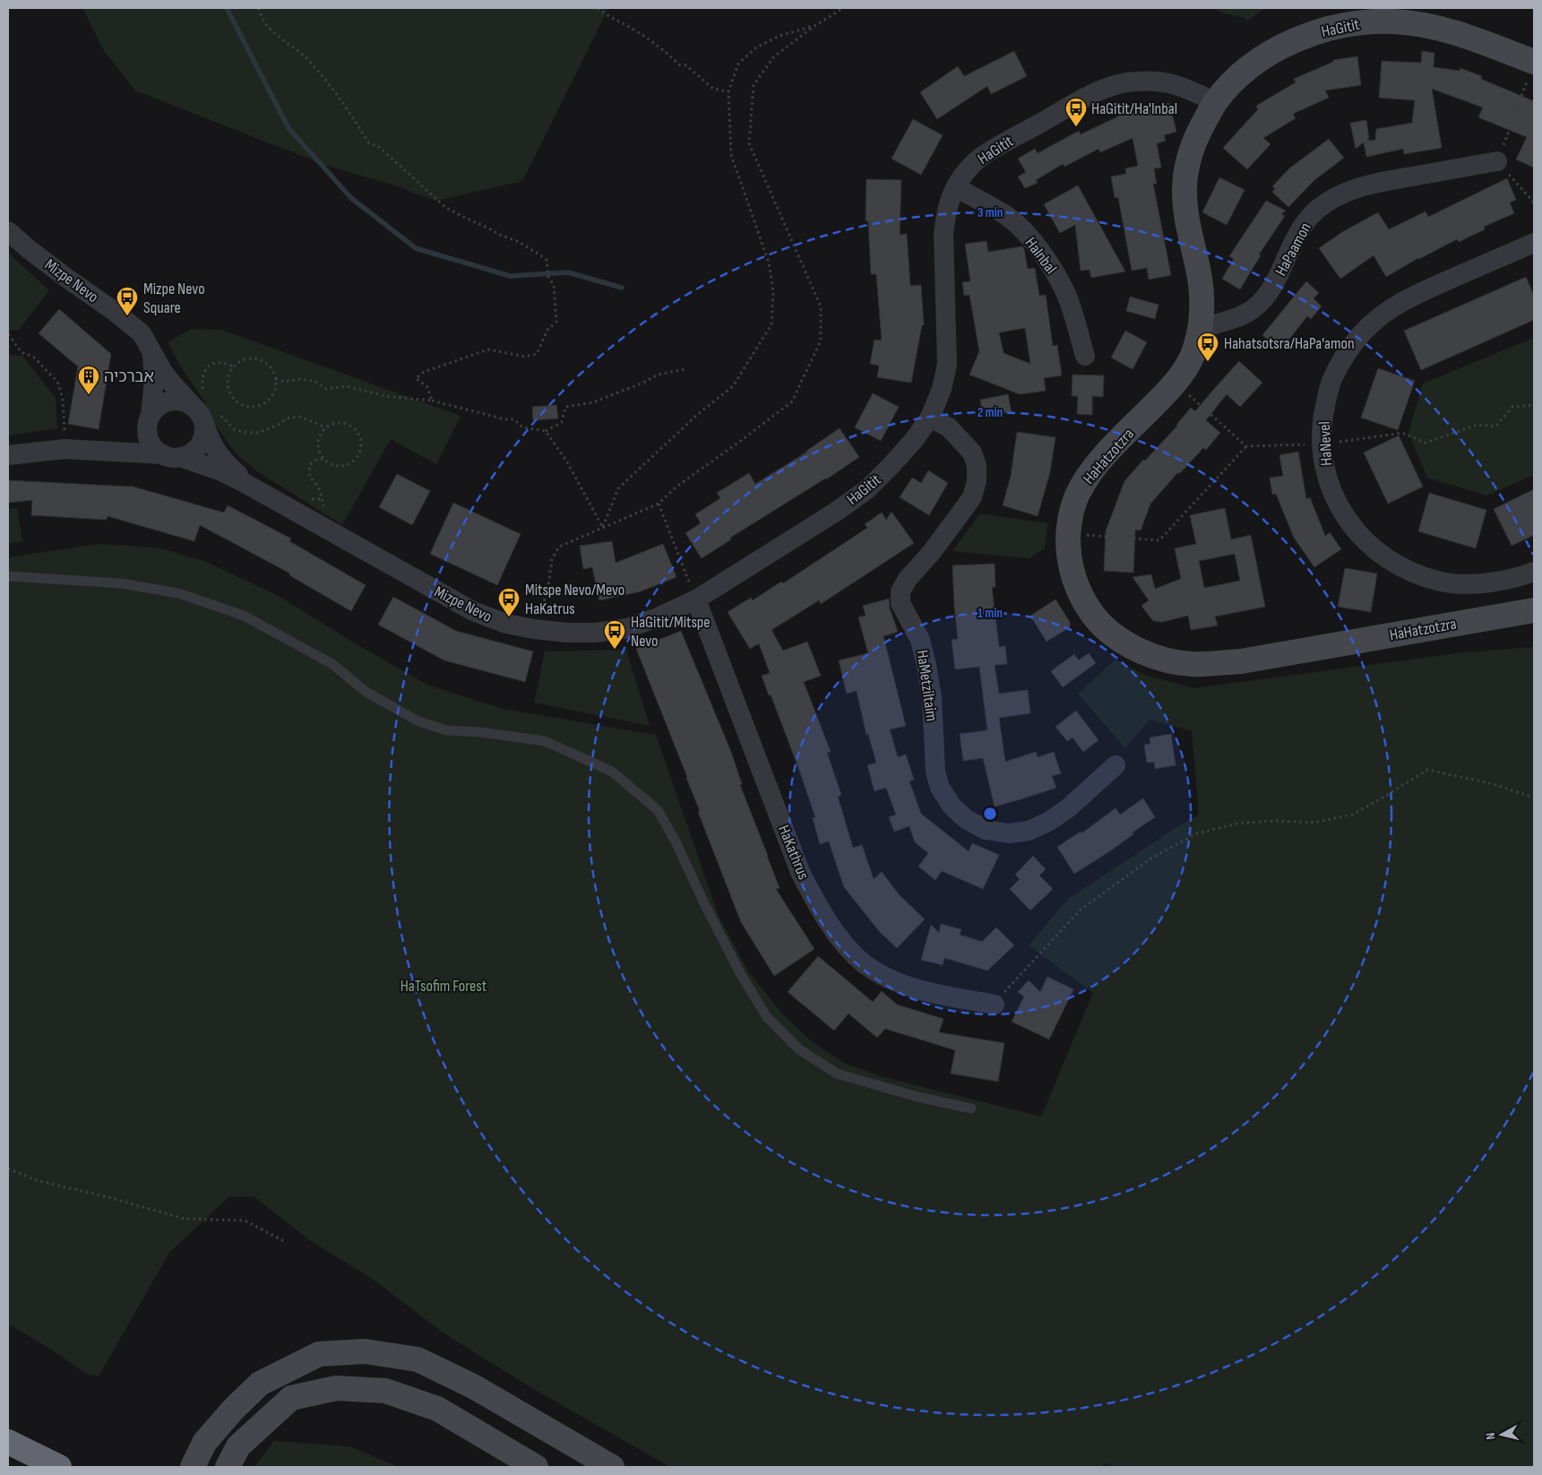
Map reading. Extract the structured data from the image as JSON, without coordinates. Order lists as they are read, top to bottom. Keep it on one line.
{"streets":{"street":["HaGitit","HaPaamon","HaInbal","Mizpe Nevo","HaNevel","HaHatzotzra","HaMetziltaim","HaKathrus"]},"crossings":[["HaGitit","HaInbal"],["HaGitit","Mizpe Nevo"],["HaGitit","HaHatzotzra"],["HaGitit","HaMetziltaim"],["HaGitit","HaKathrus"],["HaPaamon","HaHatzotzra"],["Mizpe Nevo","HaKathrus"]],"parks":["HaTsofim Forest"],"places":{"bus stop":["HaGitit/Ha'Inbal","Mizpe Nevo Square","Hahatsotsra/HaPa'amon","Mitspe Nevo/Mevo HaKatrus","HaGitit/Mitspe Nevo"],"building":["אברכיה"]},"north":"left","rings":["3 min","2 min","1 min"]}
